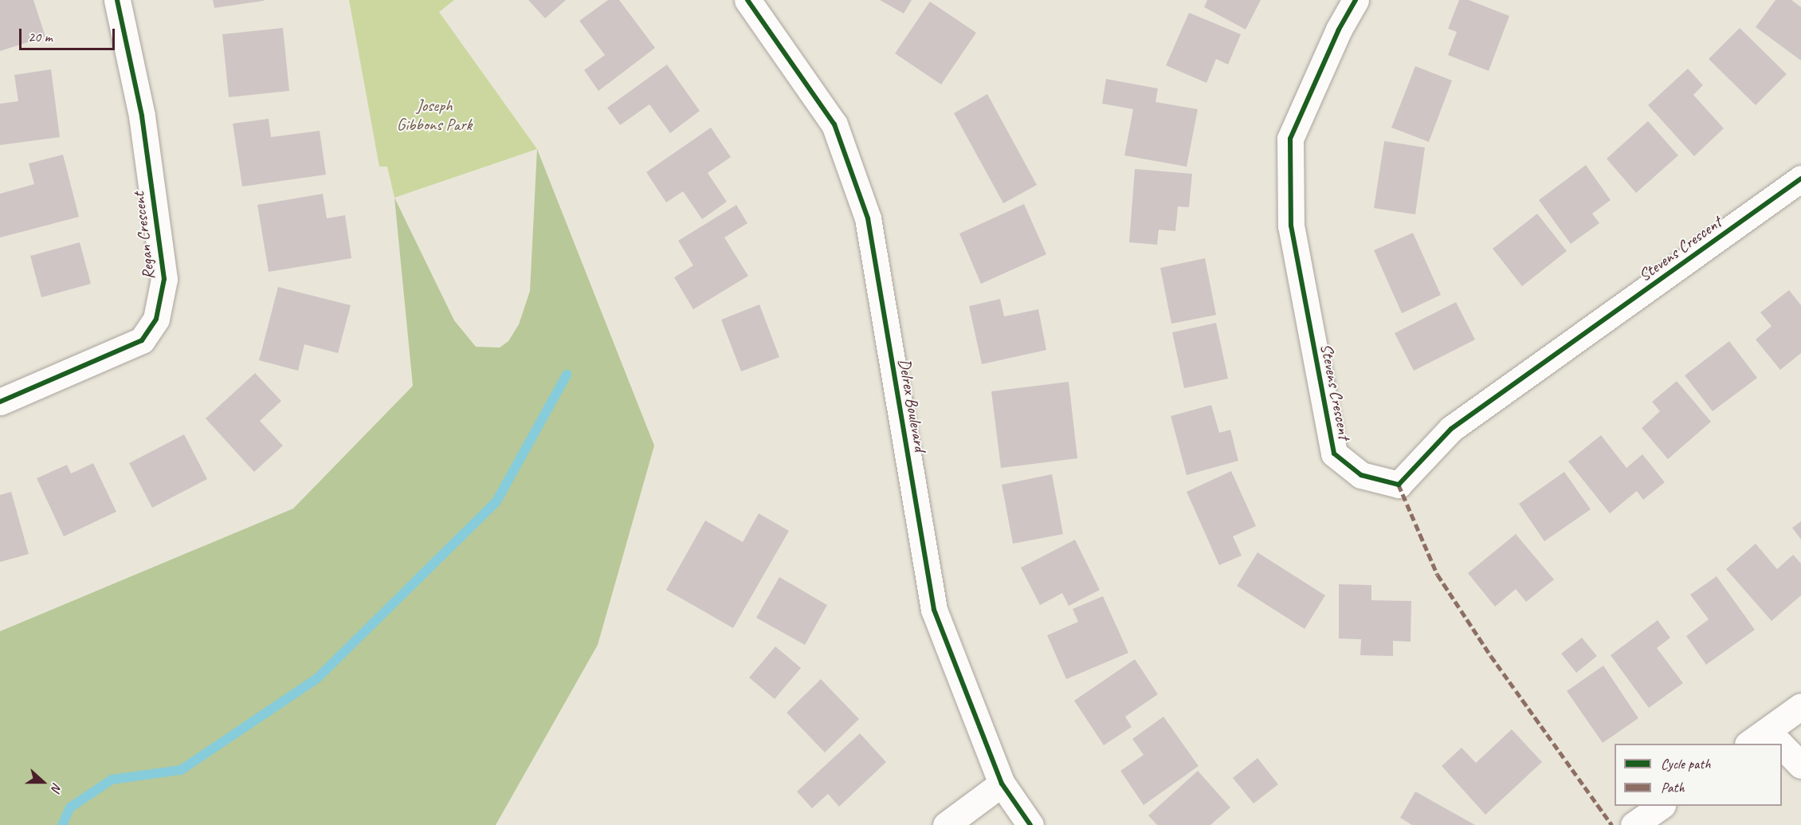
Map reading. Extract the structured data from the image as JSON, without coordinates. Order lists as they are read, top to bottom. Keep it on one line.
{"streets":{"street":["Regan Crescent","Stevens Crescent","Delrex Boulevard"]},"parks":["Joseph Gibbons Park"],"legend":["Cycle path","Path"],"scale_bar":"20 m","north":"right"}
